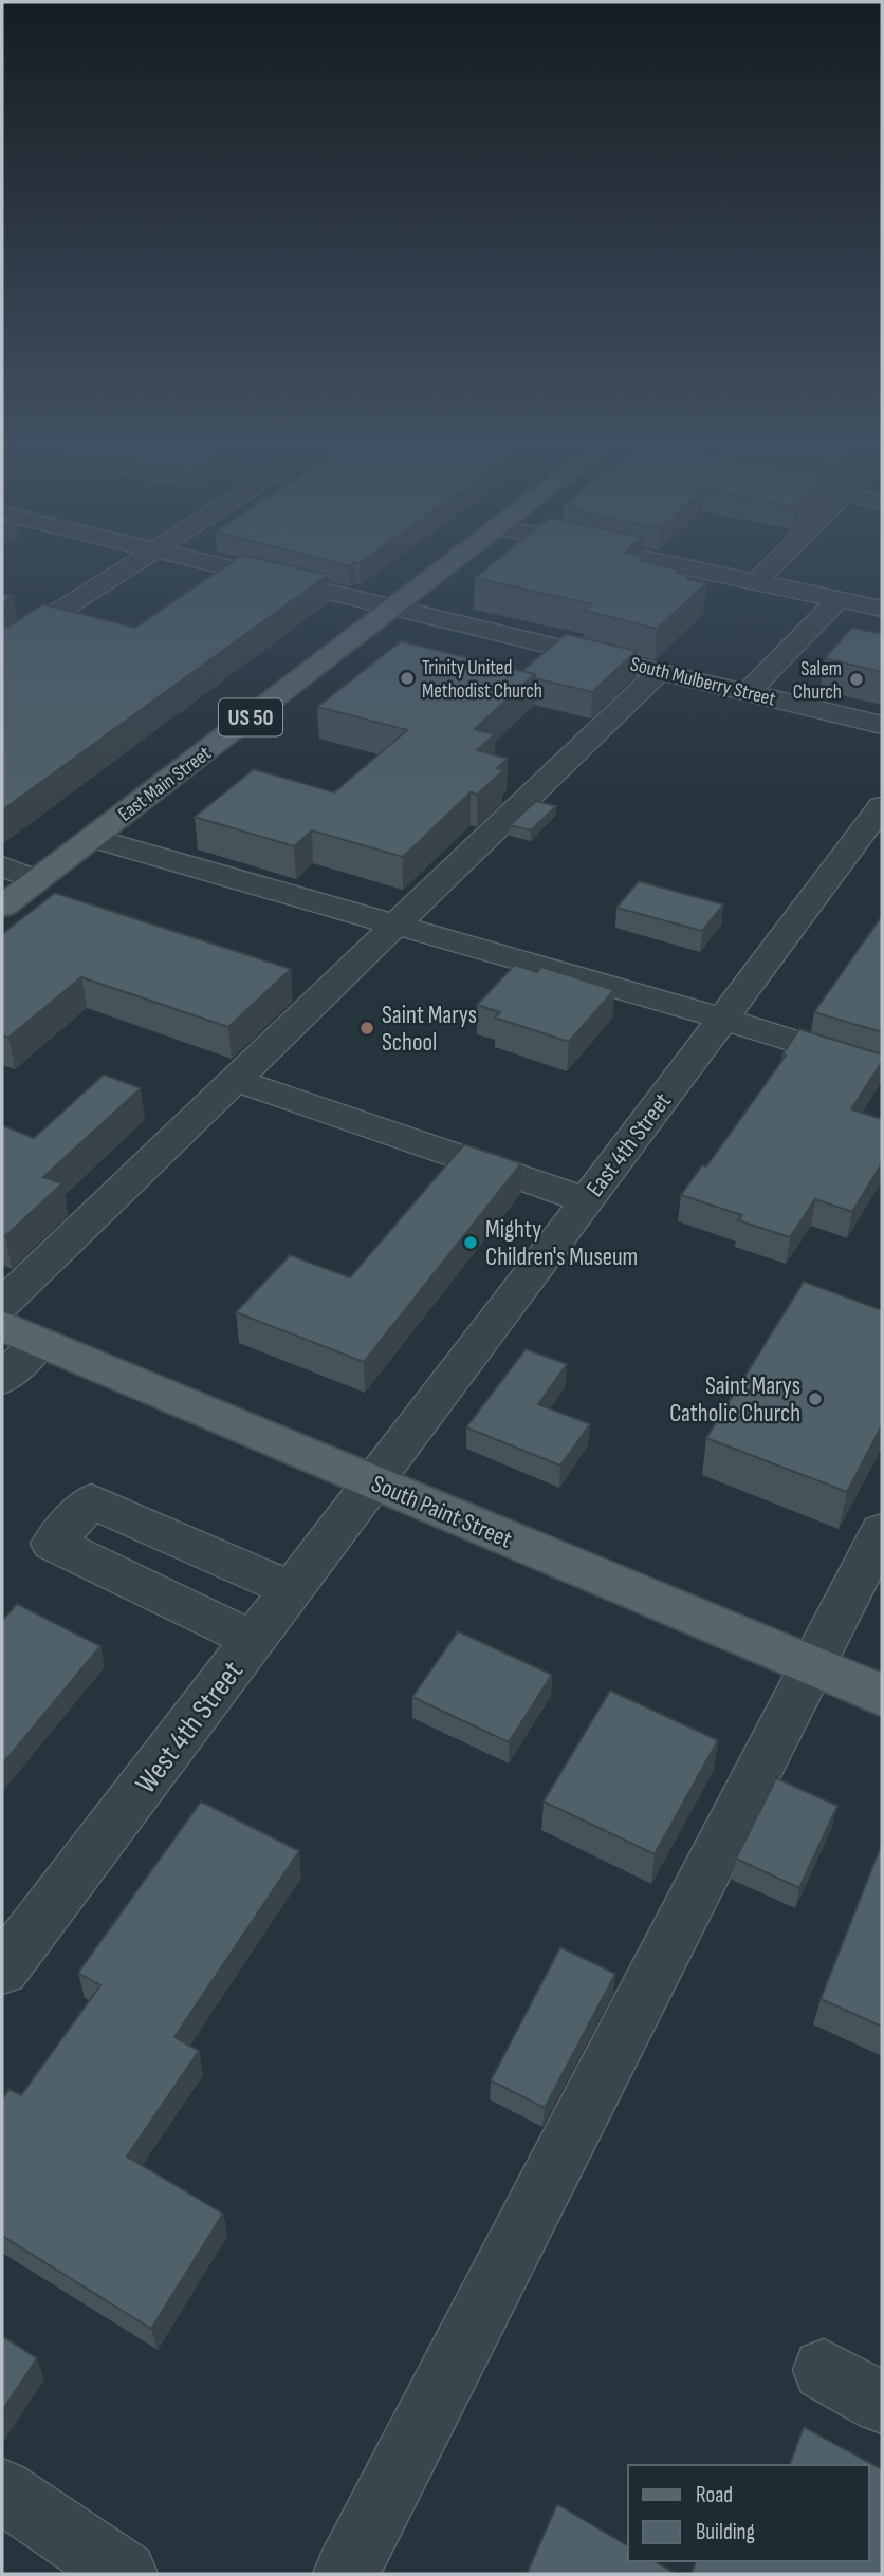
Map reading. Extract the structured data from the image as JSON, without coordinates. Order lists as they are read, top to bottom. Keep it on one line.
{"streets":{"main road":["US 50","East Main Street","South Paint Street"],"street":["South Mulberry Street","East 4th Street","West 4th Street"]},"crossings":[["South Mulberry Street","East Main Street"],["East 4th Street","South Paint Street"],["East 4th Street","West 4th Street"],["South Paint Street","West 4th Street"]],"places":["Trinity United Methodist Church","Salem Church","Saint Marys School","Mighty Children's Museum","Saint Marys Catholic Church"],"legend":["Road","Building"]}
